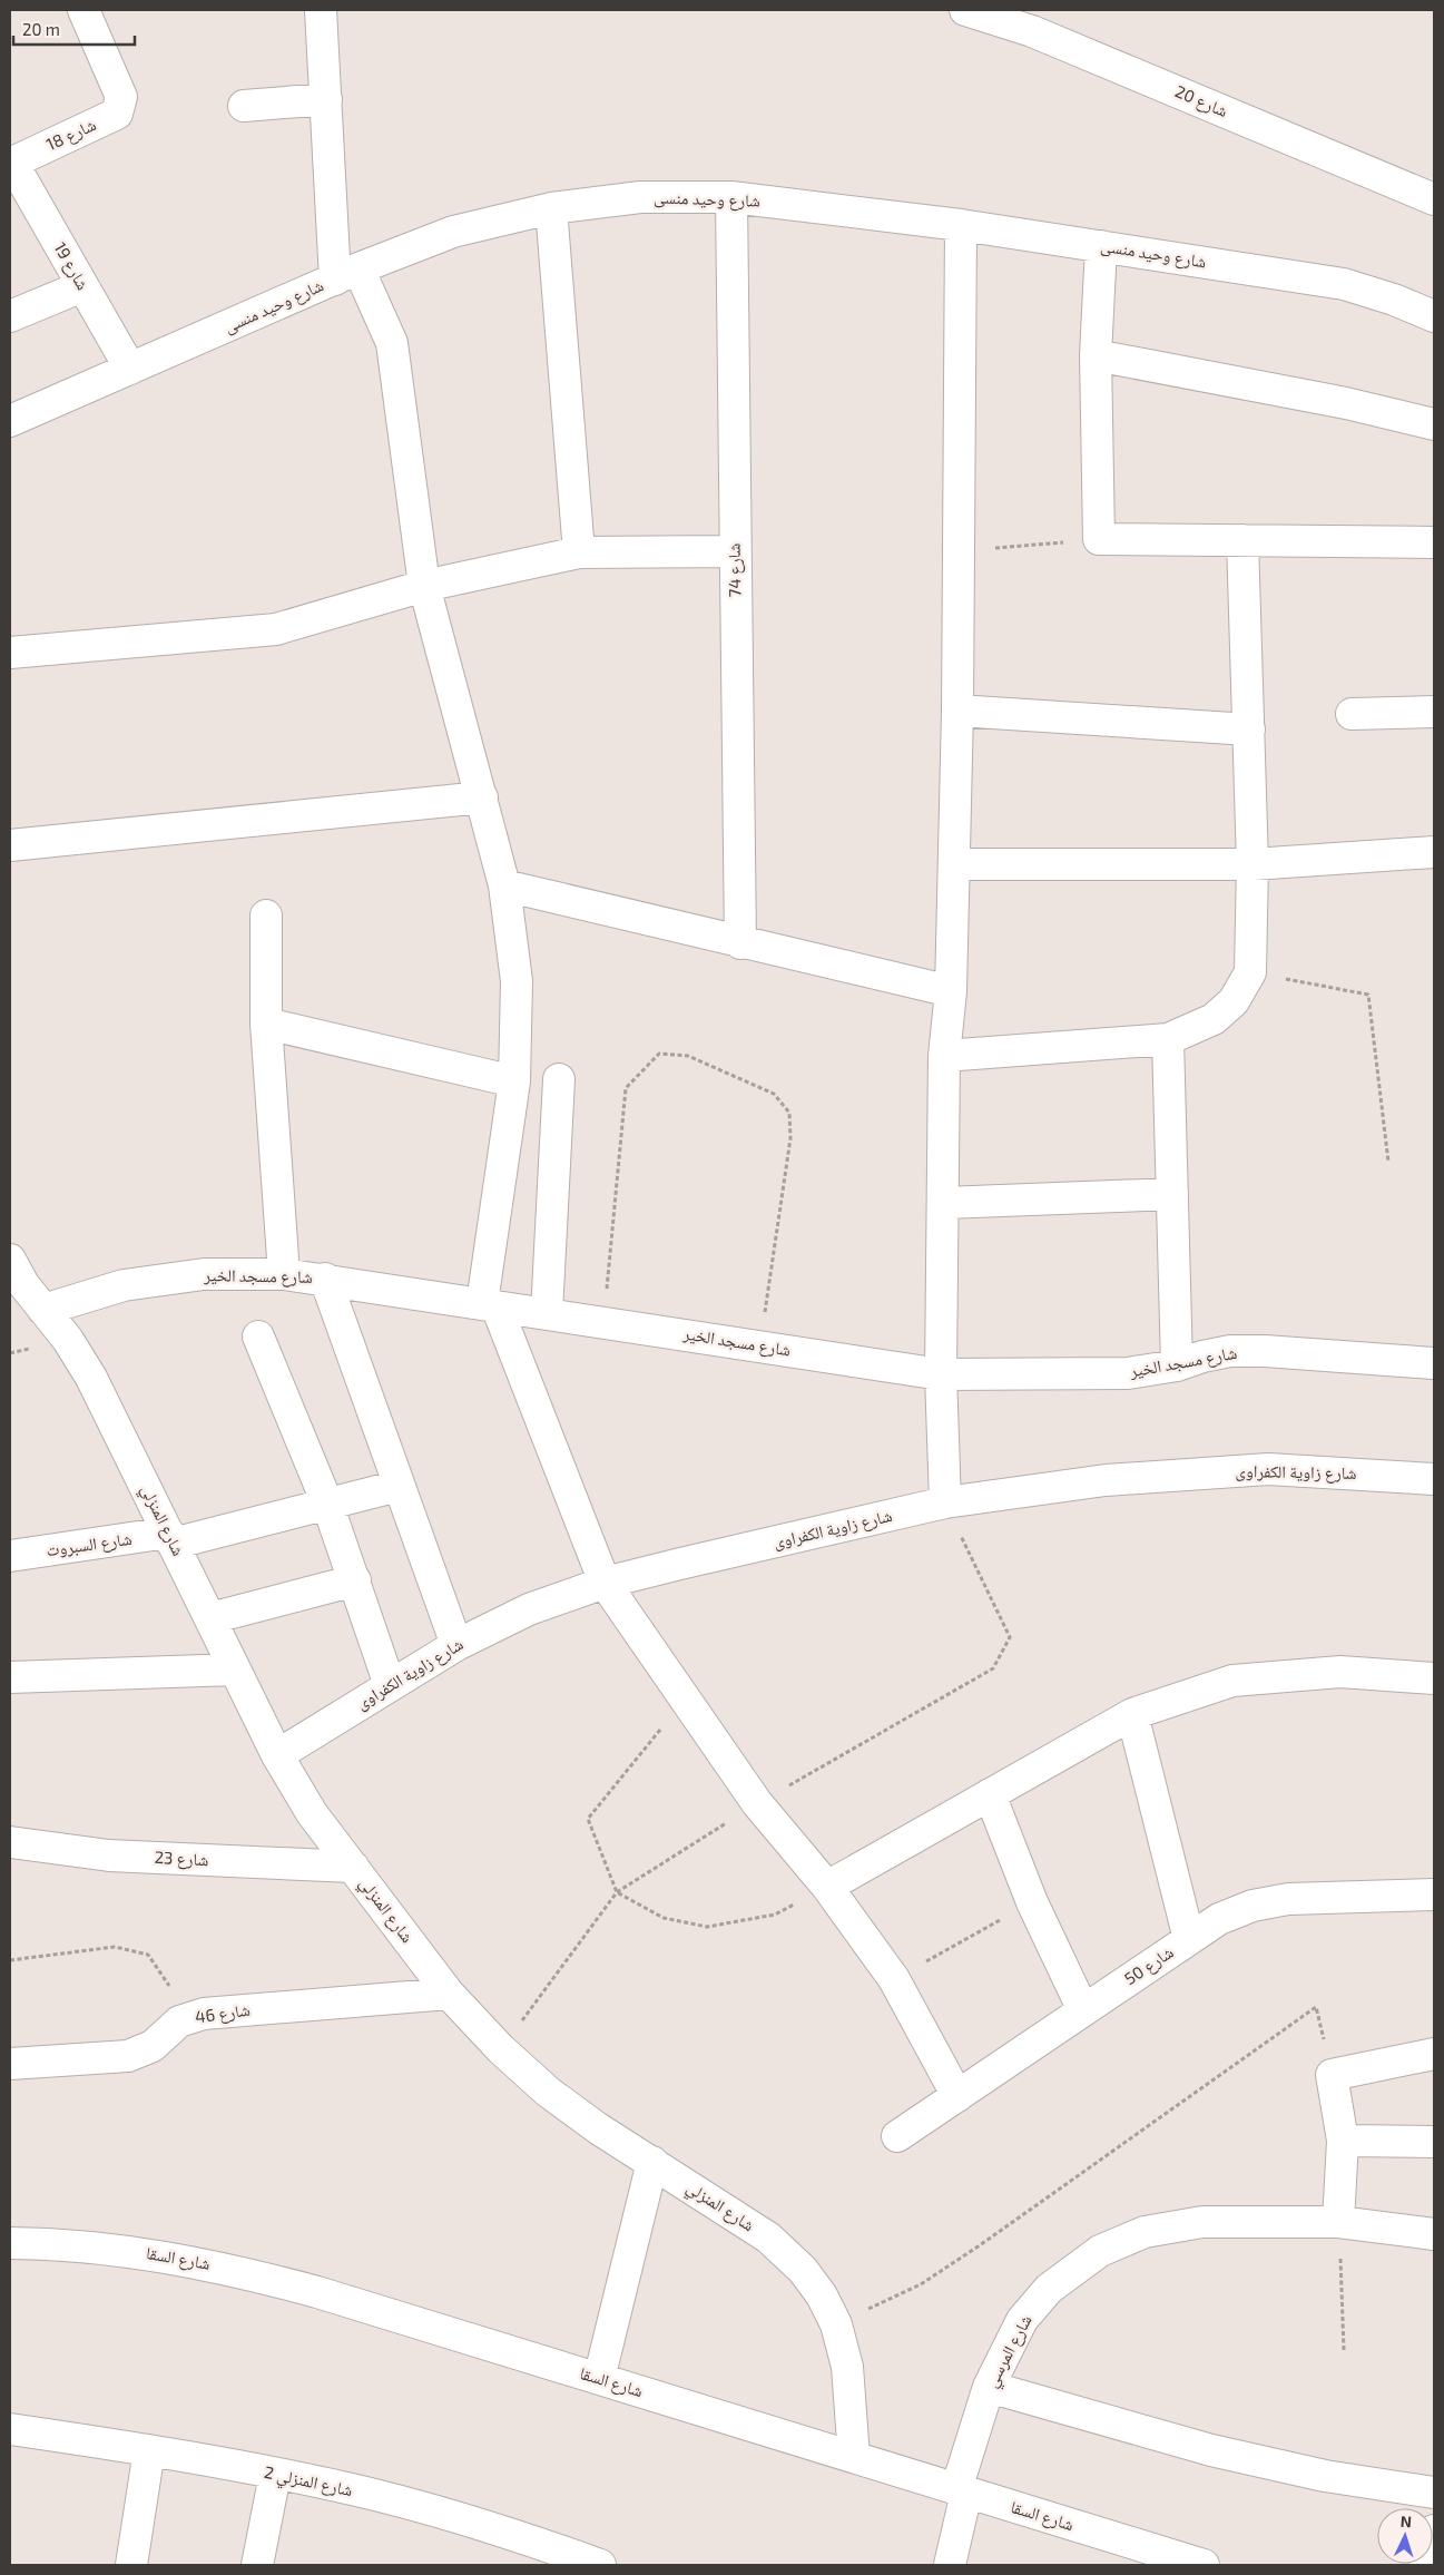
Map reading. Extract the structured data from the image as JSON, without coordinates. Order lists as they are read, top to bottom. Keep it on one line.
{"streets":{"street":["شارع 20","شارع 18","شارع وحيد منسى","شارع 19","شارع 74","شارع مسجد الخير","شارع زاوية الكفراوى","شارع المنزلي","شارع السبروت","شارع 23","شارع 50","شارع 46","شارع السقا","شارع المرسي","شارع المنزلي 2"]},"crossings":[["شارع 18","شارع 19"],["شارع وحيد منسى","شارع 19"],["شارع وحيد منسى","شارع 74"],["شارع مسجد الخير","شارع المنزلي"],["شارع زاوية الكفراوى","شارع المنزلي"],["شارع المنزلي","شارع السبروت"],["شارع المنزلي","شارع 23"],["شارع المنزلي","شارع 46"],["شارع المنزلي","شارع السقا"],["شارع السقا","شارع المرسي"]],"scale_bar":"20 m","north":"top"}
